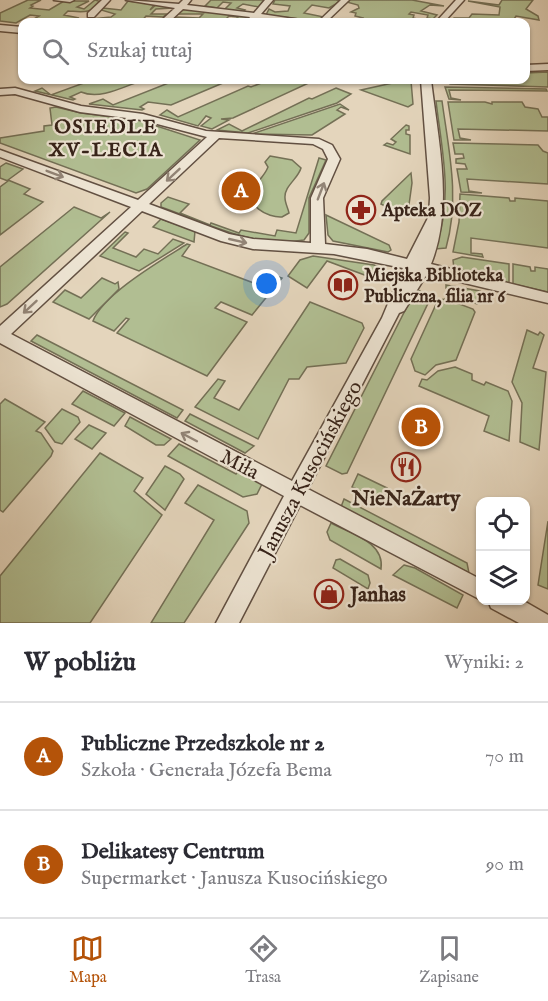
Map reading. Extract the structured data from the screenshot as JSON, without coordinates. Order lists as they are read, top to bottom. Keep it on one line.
{"streets":{"street":["Miła","Janusza Kusocińskiego"]},"crossings":[["Miła","Janusza Kusocińskiego"]],"one_way":["Miła"],"districts":["OSIEDLE XV-LECIA"],"places":{"pharmacy":["Apteka DOZ"],"library":["Miejska Biblioteka Publiczna, filia nr 6"],"restaurant":["NieNaŻarty"],"shop":["Janhas"]},"page":{"search":"Szukaj tutaj","pins":["A","B"],"heading":["W pobliżu","Wyniki: 2"],"list":[{"mark":"A","name":"Publiczne Przedszkole nr 2","note":"Szkoła · Generała Józefa Bema","value":"70 m"},{"mark":"B","name":"Delikatesy Centrum","note":"Supermarket · Janusza Kusocińskiego","value":"90 m"}],"nav":["Mapa","Trasa","Zapisane"]}}
